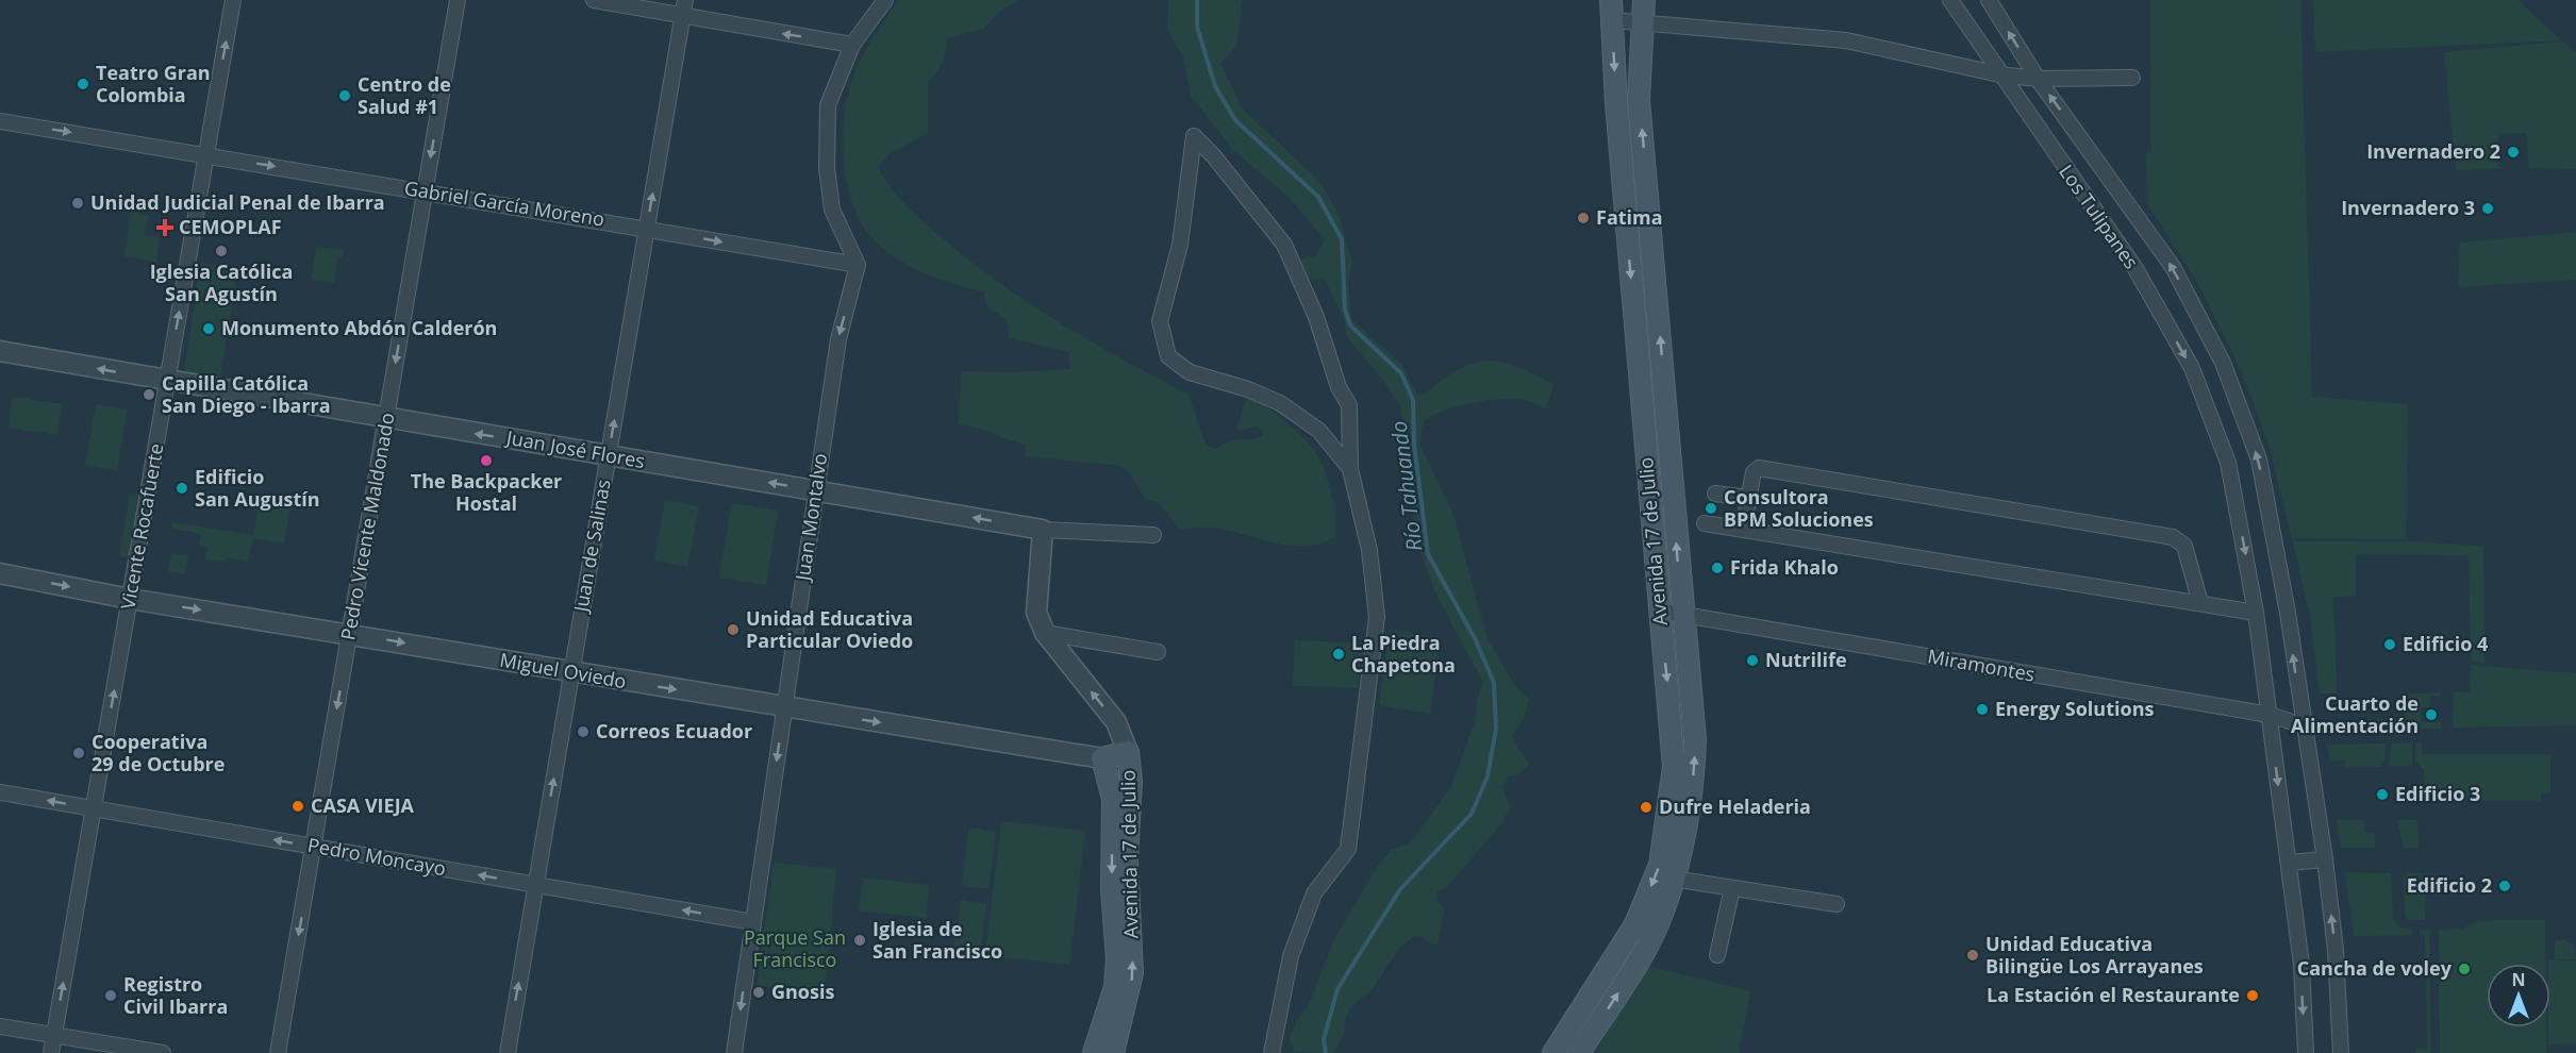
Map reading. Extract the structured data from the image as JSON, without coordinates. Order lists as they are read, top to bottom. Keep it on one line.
{"streets":{"main road":["Avenida 17 de Julio","Miguel Oviedo"],"street":["Gabriel García Moreno","Los Tulipanes","Juan José Flores","Juan Montalvo","Vicente Rocafuerte","Pedro Vicente Maldonado","Juan de Salinas","Miramontes","Pedro Moncayo"]},"crossings":[["Gabriel García Moreno","Juan Montalvo"],["Gabriel García Moreno","Vicente Rocafuerte"],["Gabriel García Moreno","Pedro Vicente Maldonado"],["Gabriel García Moreno","Juan de Salinas"],["Los Tulipanes","Miramontes"],["Juan José Flores","Juan Montalvo"],["Juan José Flores","Vicente Rocafuerte"],["Juan José Flores","Pedro Vicente Maldonado"],["Juan José Flores","Avenida 17 de Julio"],["Juan José Flores","Juan de Salinas"],["Juan Montalvo","Miguel Oviedo"],["Juan Montalvo","Pedro Moncayo"],["Vicente Rocafuerte","Miguel Oviedo"],["Vicente Rocafuerte","Pedro Moncayo"],["Pedro Vicente Maldonado","Miguel Oviedo"],["Pedro Vicente Maldonado","Pedro Moncayo"],["Avenida 17 de Julio","Miramontes"],["Avenida 17 de Julio","Miguel Oviedo"],["Juan de Salinas","Miguel Oviedo"],["Juan de Salinas","Pedro Moncayo"]],"one_way":["Gabriel García Moreno","Juan José Flores","Juan Montalvo","Vicente Rocafuerte","Pedro Vicente Maldonado","Juan de Salinas","Miguel Oviedo","Pedro Moncayo"],"water":["Río Tahuando"],"parks":["Parque San Francisco"],"places":{"other":["Teatro Gran Colombia","Centro de Salud #1","Invernadero 2","Unidad Judicial Penal de Ibarra","Invernadero 3","Fatima","Iglesia Católica San Agustín","Monumento Abdón Calderón","Capilla Católica San Diego - Ibarra","The Backpacker Hostal","Edificio San Augustín","Consultora BPM Soluciones","Frida Khalo","Unidad Educativa Particular Oviedo","Edificio 4","La Piedra Chapetona","Nutrilife","Energy Solutions","Cuarto de Alimentación","Correos Ecuador","Cooperativa 29 de Octubre","Edificio 3","CASA VIEJA","Dufre Heladeria","Edificio 2","Iglesia de San Francisco","Unidad Educativa Bilingüe Los Arrayanes","Cancha de voley","Gnosis","Registro Civil Ibarra","La Estación el Restaurante"],"health":["CEMOPLAF"]},"north":"top"}
